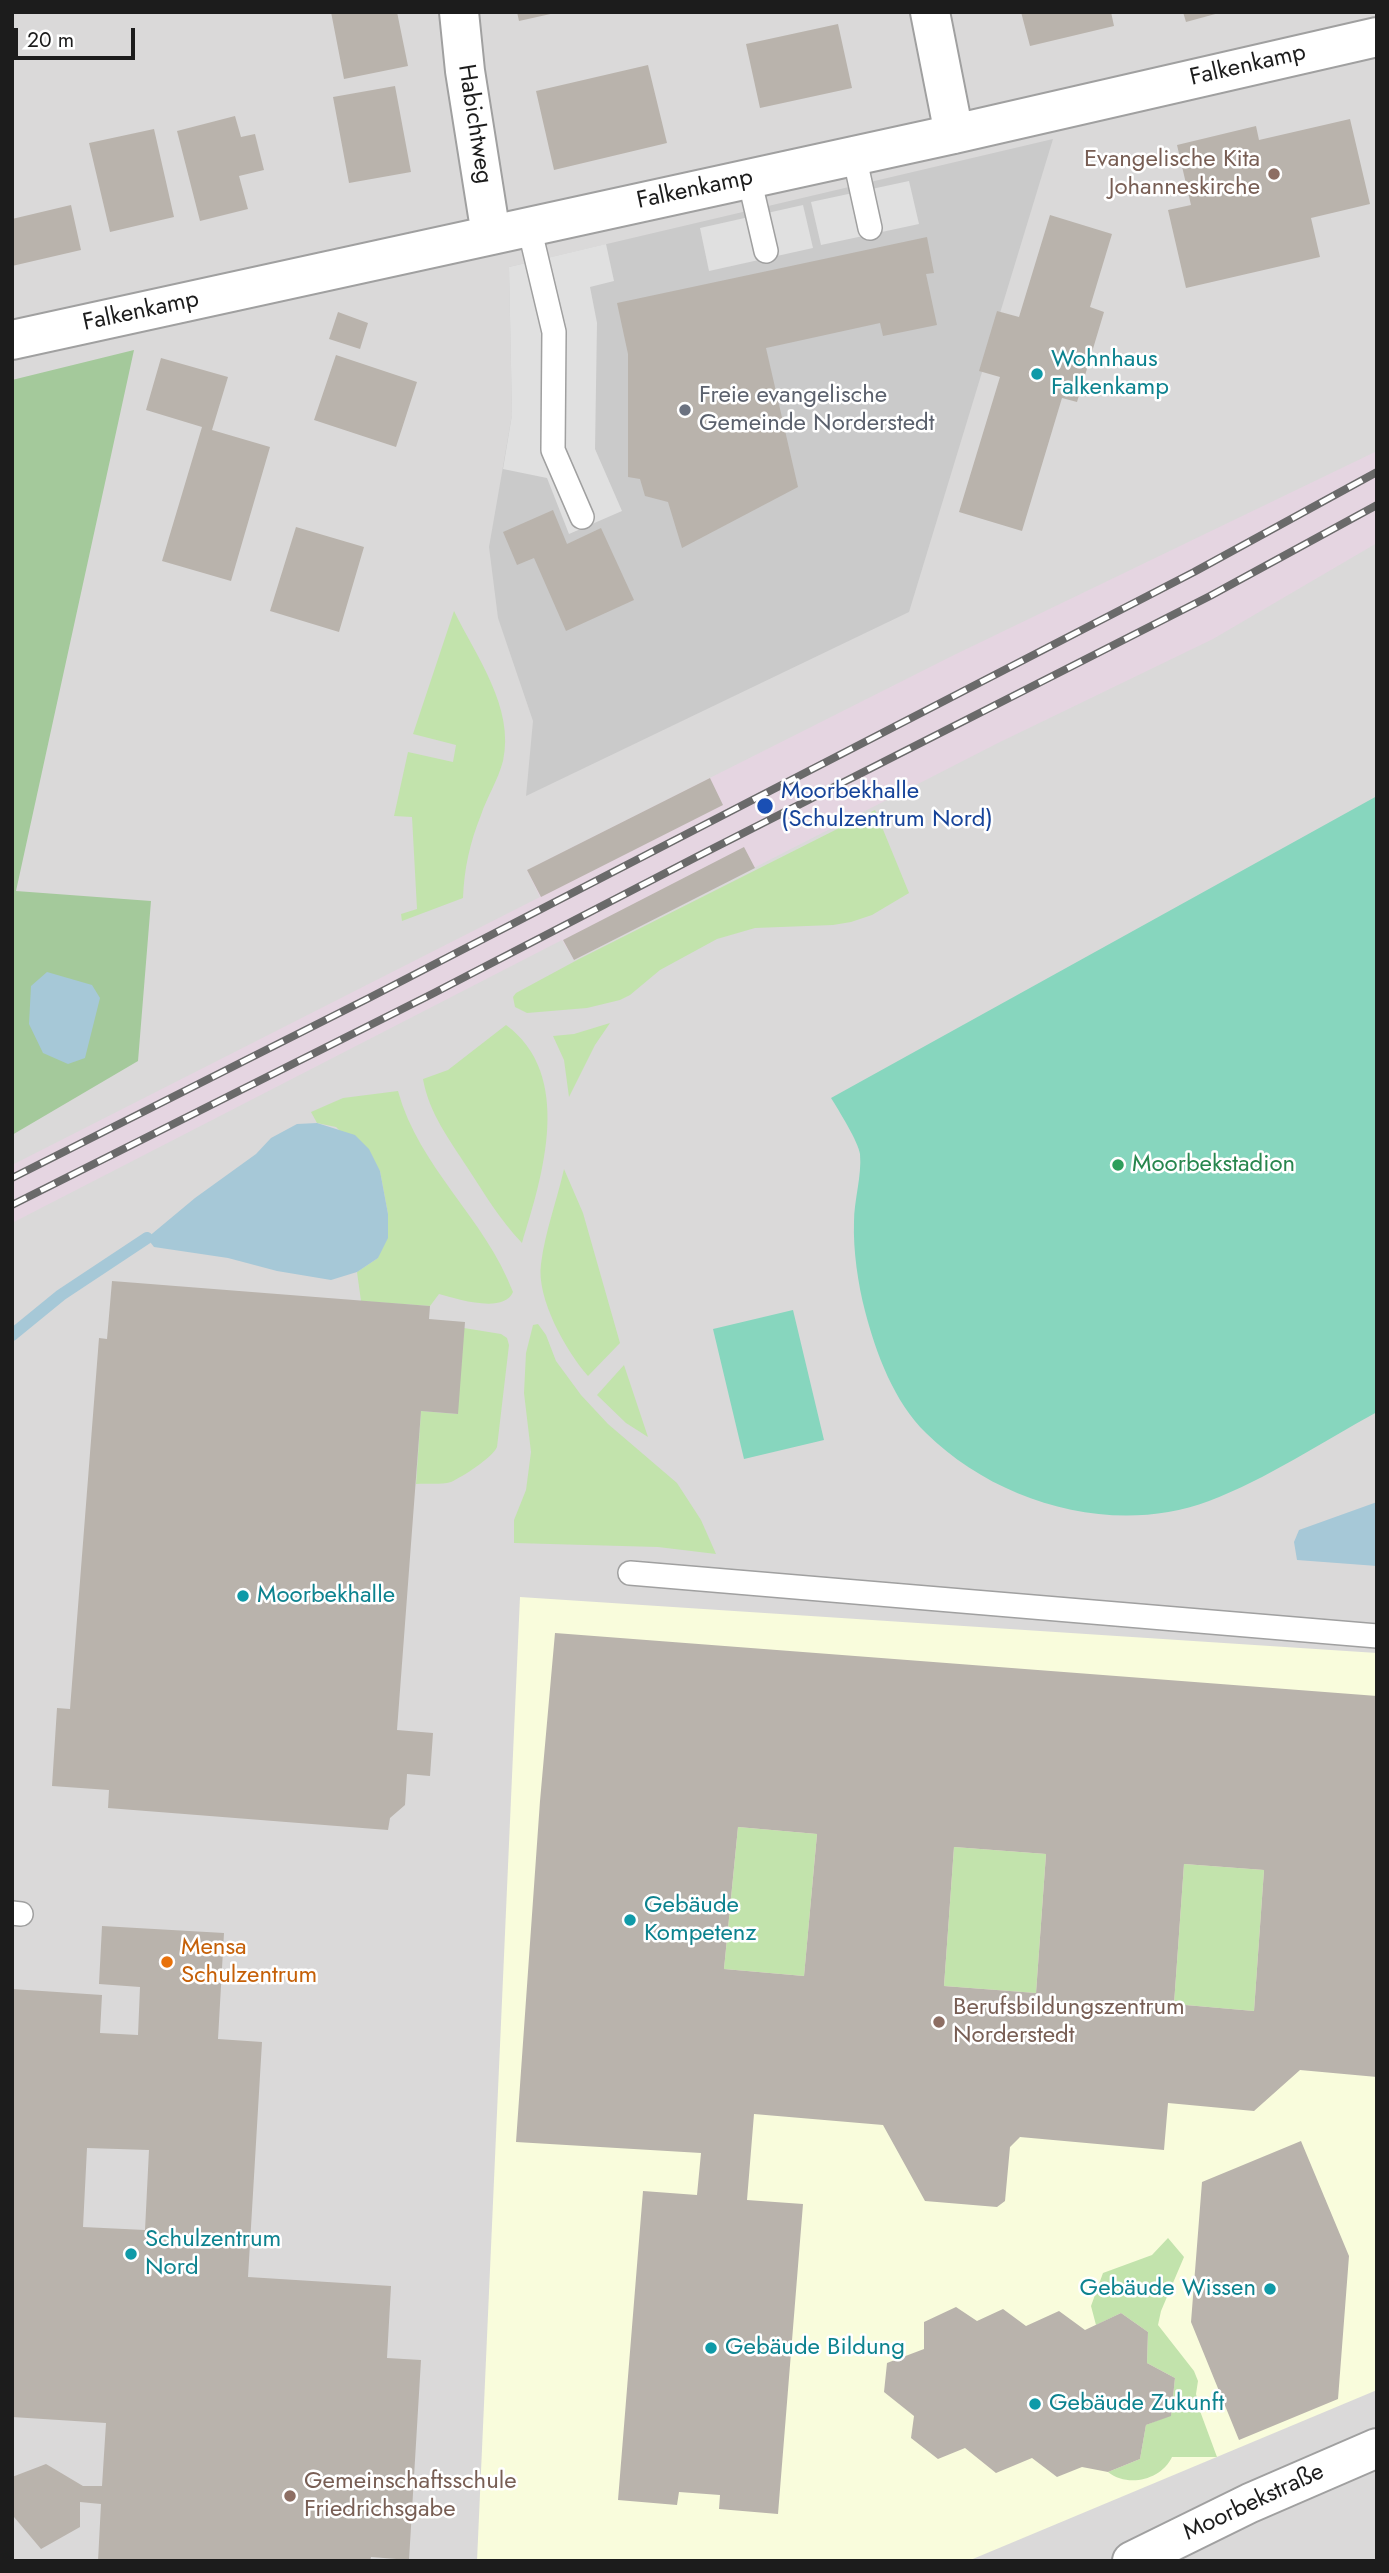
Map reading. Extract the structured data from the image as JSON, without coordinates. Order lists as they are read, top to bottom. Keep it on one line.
{"streets":{"street":["Falkenkamp","Habichtweg","Moorbekstraße"]},"crossings":[["Falkenkamp","Habichtweg"]],"places":["Evangelische Kita Johanneskirche","Wohnhaus Falkenkamp","Freie evangelische Gemeinde Norderstedt","Moorbekhalle (Schulzentrum Nord)","Moorbekstadion","Moorbekhalle","Gebäude Kompetenz","Mensa Schulzentrum","Berufsbildungszentrum Norderstedt","Schulzentrum Nord","Gebäude Wissen","Gebäude Bildung","Gebäude Zukunft","Gemeinschaftsschule Friedrichsgabe"],"scale_bar":"20 m"}
